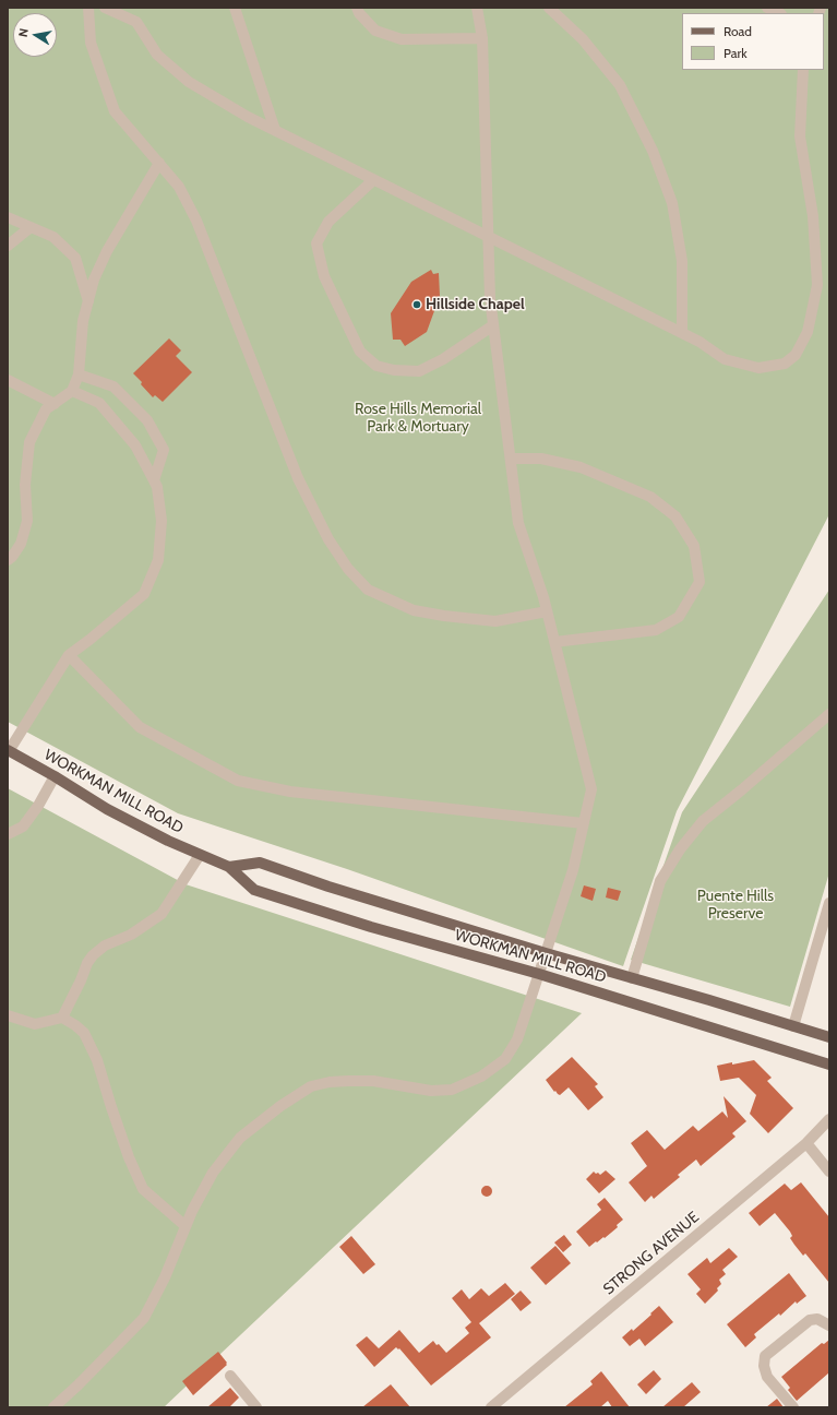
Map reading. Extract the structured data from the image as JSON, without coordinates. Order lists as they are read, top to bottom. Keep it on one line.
{"streets":{"main road":["WORKMAN MILL ROAD"],"street":["STRONG AVENUE"]},"parks":["Rose Hills Memorial Park & Mortuary","Puente Hills Preserve"],"places":["Hillside Chapel"],"legend":["Road","Park"],"north":"left"}
